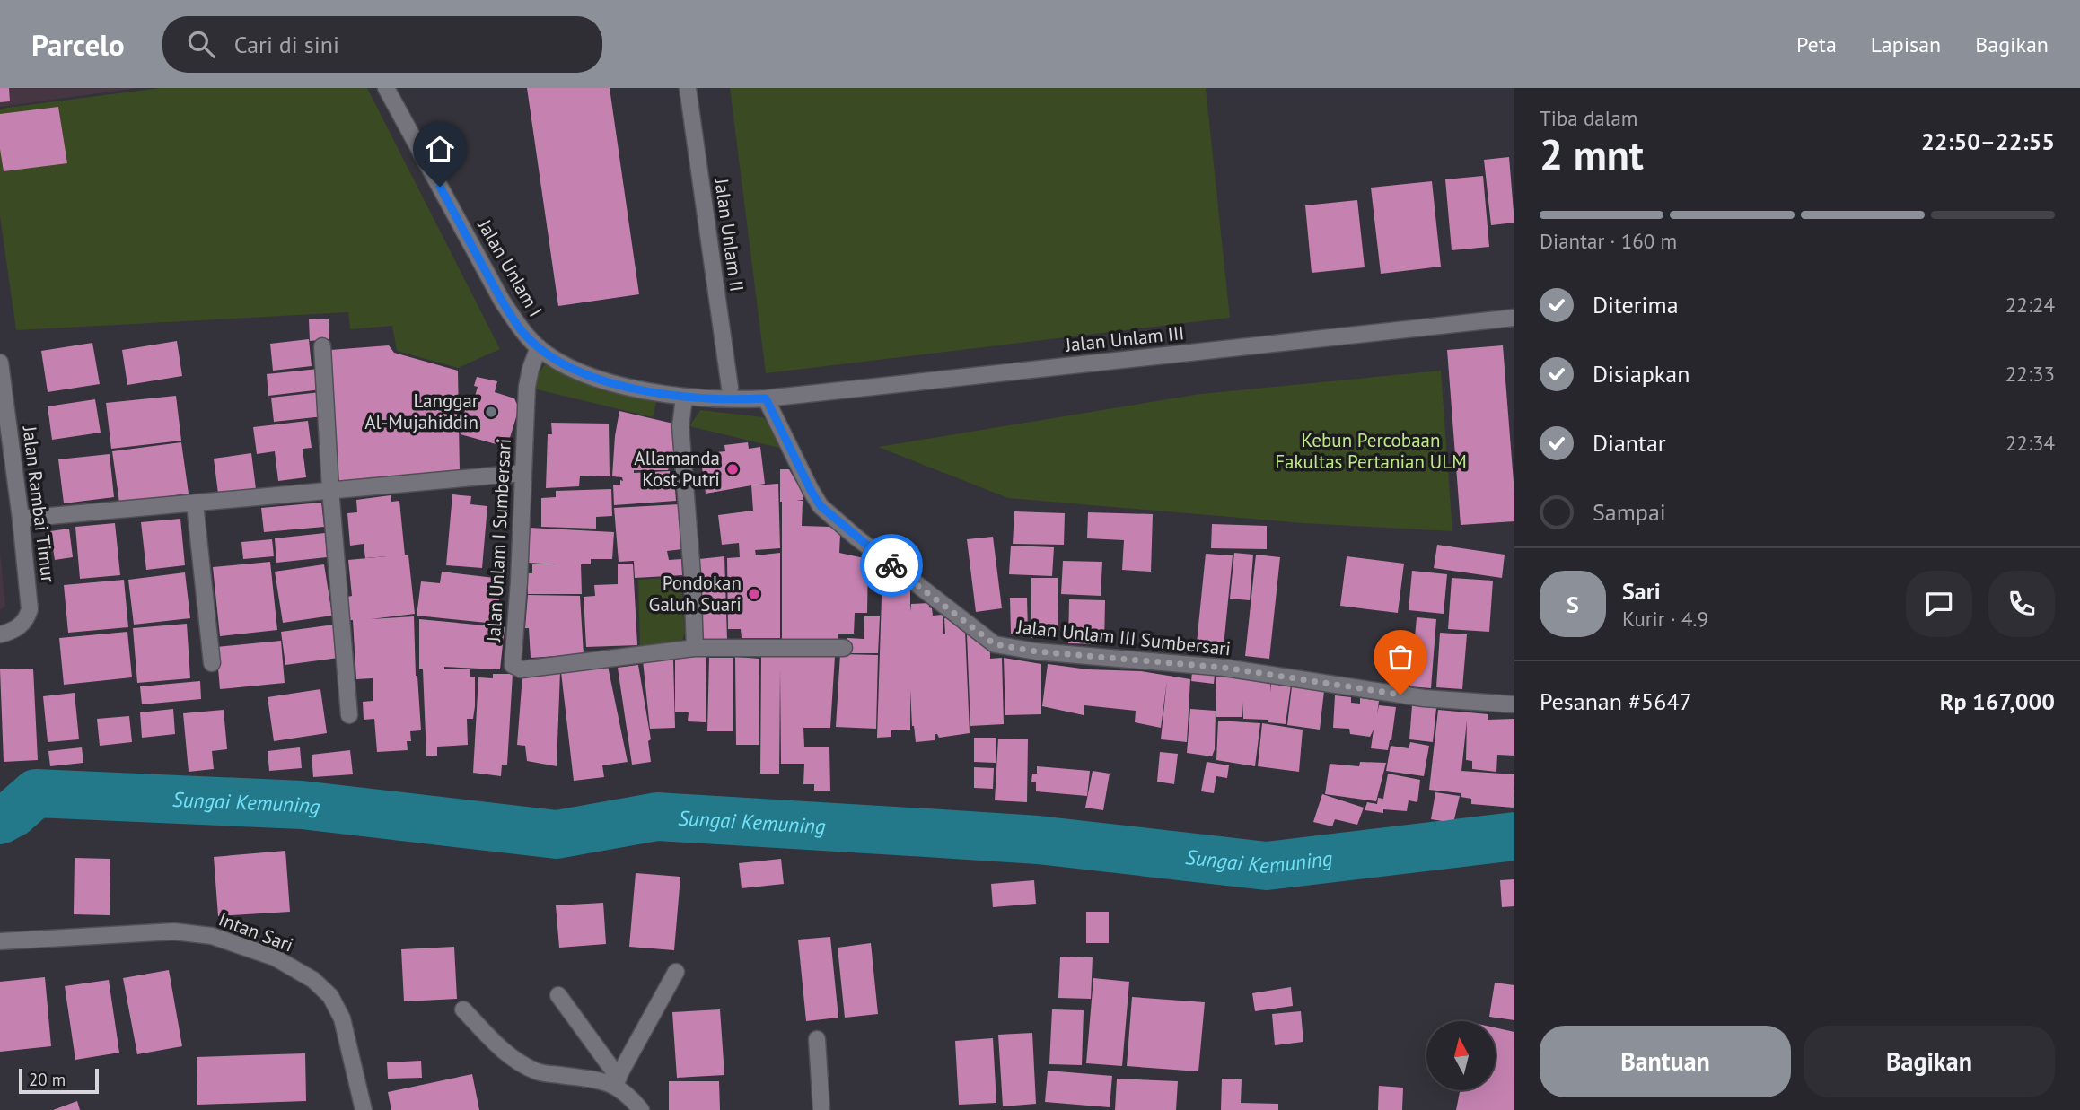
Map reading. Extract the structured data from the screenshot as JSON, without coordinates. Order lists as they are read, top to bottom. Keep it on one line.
{"streets":{"street":["Jalan Unlam II","Jalan Unlam I","Jalan Unlam III","Jalan Rambai Timur","Jalan Unlam I Sumbersari","Jalan Unlam III Sumbersari","Intan Sari"]},"crossings":[["Jalan Unlam II","Jalan Unlam I"],["Jalan Unlam II","Jalan Unlam III"],["Jalan Unlam I","Jalan Unlam III"],["Jalan Unlam I","Jalan Unlam I Sumbersari"],["Jalan Unlam III","Jalan Unlam III Sumbersari"]],"water":["Sungai Kemuning"],"parks":["Kebun Percobaan Fakultas Pertanian ULM"],"places":["Langgar Al-Mujahiddin","Allamanda Kost Putri","Pondokan Galuh Suari"],"scale_bar":"20 m","north":"top","page":{"header":"Parcelo","search":"Cari di sini","nav":["Peta","Lapisan","Bagikan"],"heading":["2 mnt","Tiba dalam","22:50–22:55"],"panel":["Sari","Kurir · 4.9","Pesanan #5647","Rp 167,000"],"bar":"Diantar · 160 m","list":[["Diterima","22:24"],["Disiapkan","22:33"],["Diantar","22:34"],"Sampai"],"round":"S","buttons":["Bantuan","Bagikan"],"scale":"20 m"}}
